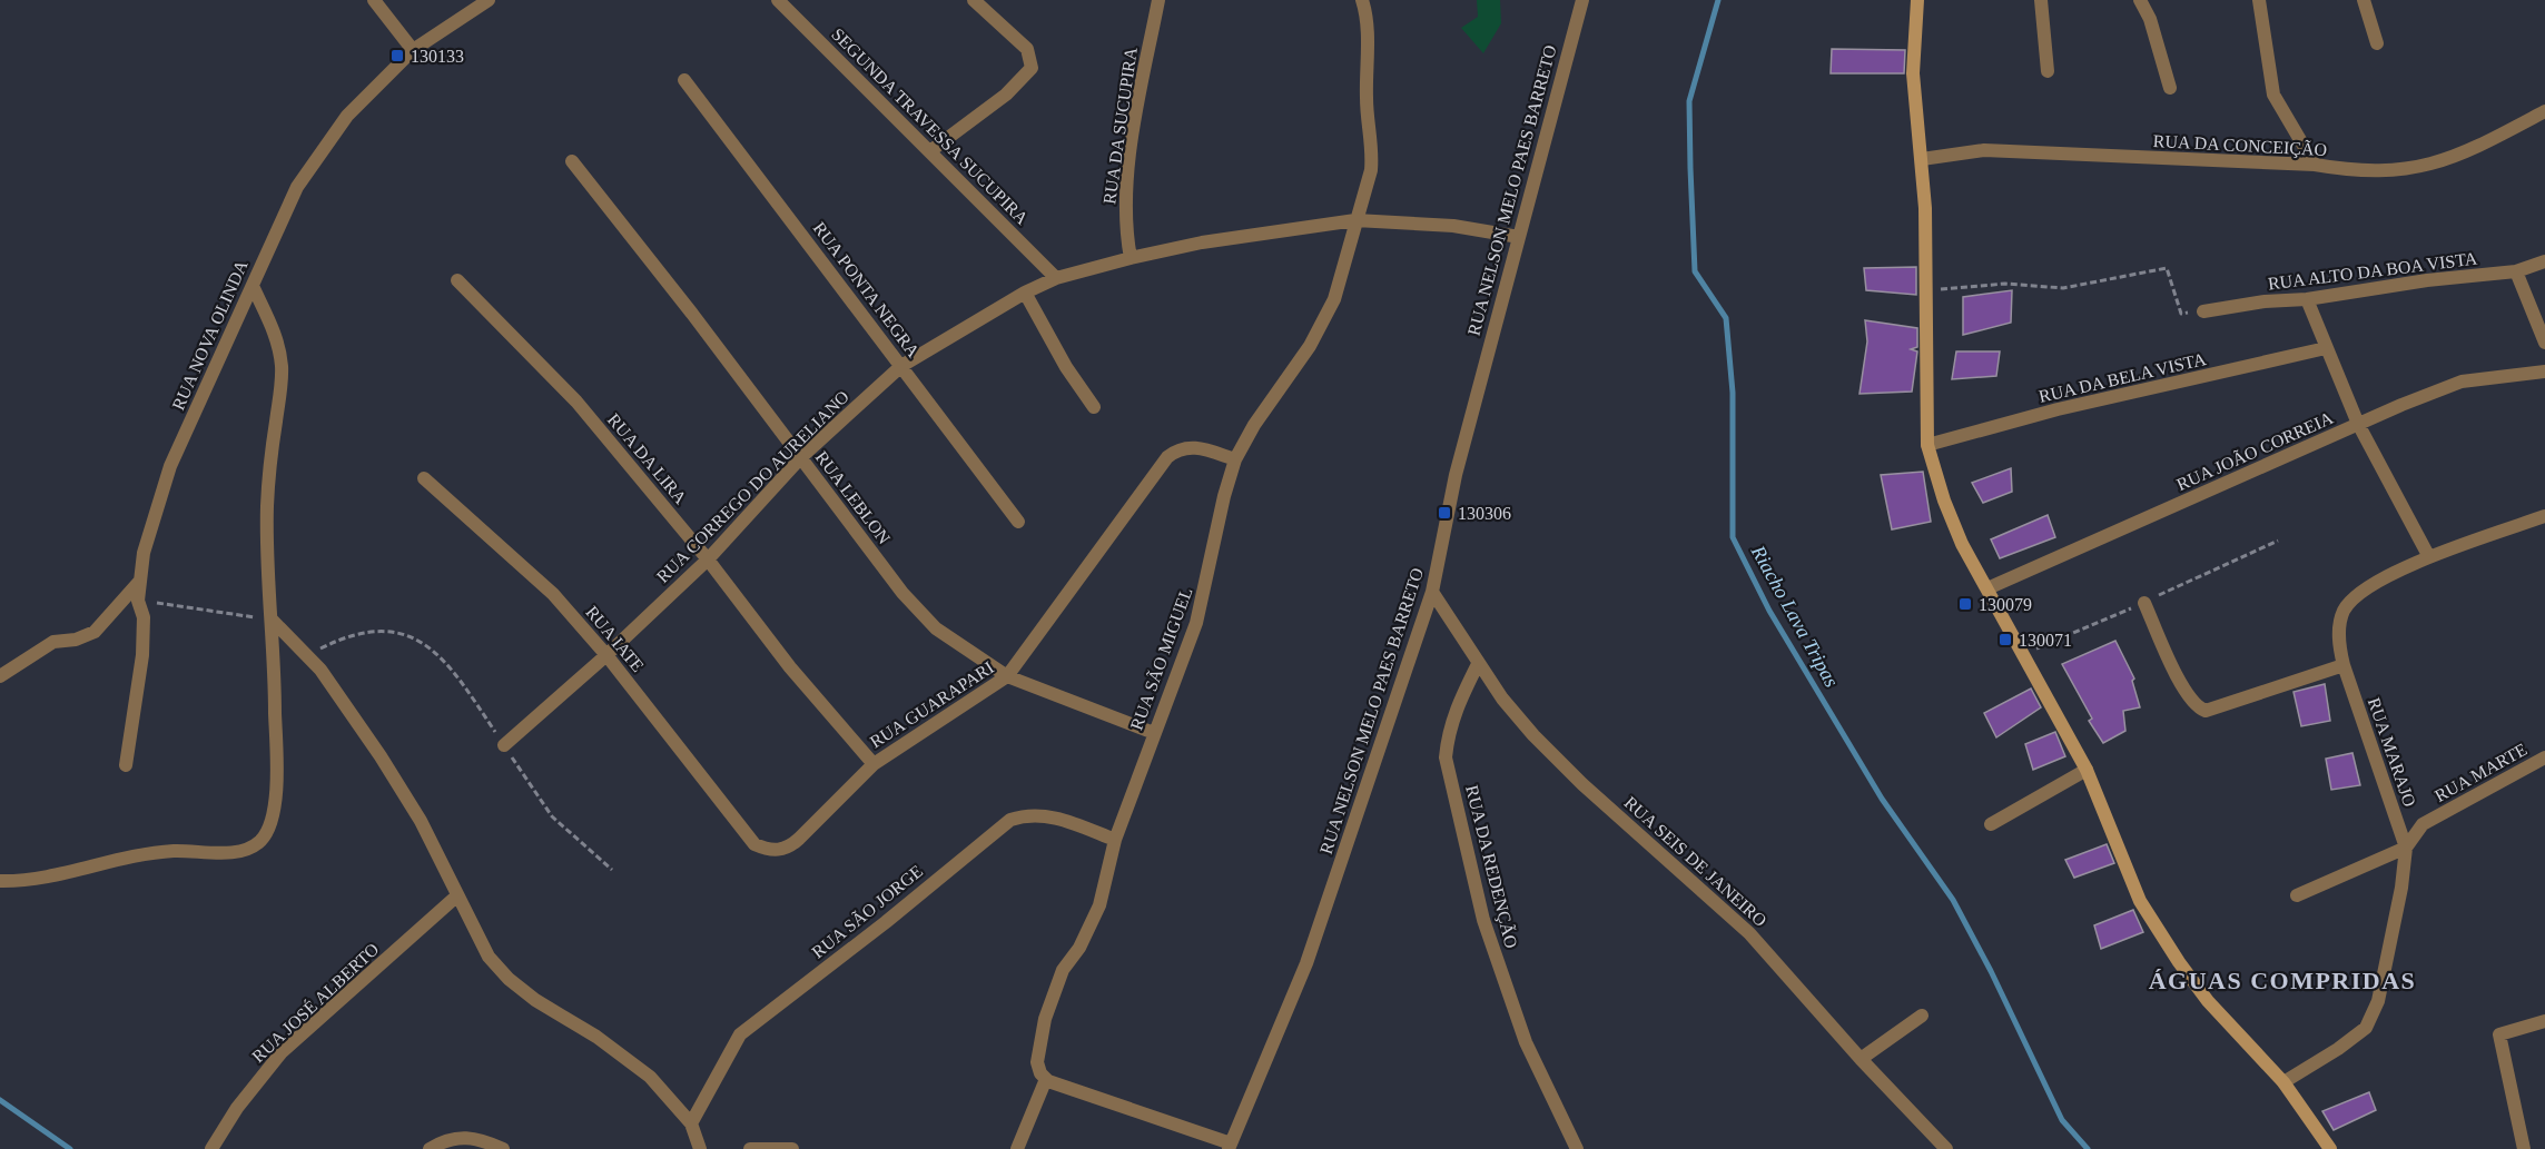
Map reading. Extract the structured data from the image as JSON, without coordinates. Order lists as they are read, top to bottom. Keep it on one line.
{"streets":{"street":["SEGUNDA TRAVESSA SUCUPIRA","RUA DA SUCUPIRA","RUA DA CONCEIÇÃO","RUA NELSON MELO PAES BARRETO","RUA ALTO DA BOA VISTA","RUA PONTA NEGRA","RUA NOVA OLINDA","RUA DA BELA VISTA","RUA JOÃO CORREIA","RUA DA LIRA","RUA CORREGO DO AURELIANO","RUA LEBLON","RUA IATE","RUA SÃO MIGUEL","RUA GUARAPARI","RUA MARAJO","RUA MARTE","RUA SEIS DE JANEIRO","RUA DA REDENÇÃO","RUA SÃO JORGE","RUA JOSÉ ALBERTO"]},"crossings":[["SEGUNDA TRAVESSA SUCUPIRA","RUA CORREGO DO AURELIANO"],["RUA DA SUCUPIRA","RUA CORREGO DO AURELIANO"],["RUA NELSON MELO PAES BARRETO","RUA CORREGO DO AURELIANO"],["RUA NELSON MELO PAES BARRETO","RUA SEIS DE JANEIRO"],["RUA PONTA NEGRA","RUA CORREGO DO AURELIANO"],["RUA DA LIRA","RUA CORREGO DO AURELIANO"],["RUA DA LIRA","RUA GUARAPARI"],["RUA CORREGO DO AURELIANO","RUA LEBLON"],["RUA CORREGO DO AURELIANO","RUA IATE"],["RUA CORREGO DO AURELIANO","RUA SÃO MIGUEL"],["RUA LEBLON","RUA SÃO MIGUEL"],["RUA LEBLON","RUA GUARAPARI"],["RUA IATE","RUA GUARAPARI"],["RUA SÃO MIGUEL","RUA GUARAPARI"],["RUA SÃO MIGUEL","RUA SÃO JORGE"],["RUA MARAJO","RUA MARTE"],["RUA SEIS DE JANEIRO","RUA DA REDENÇÃO"]],"districts":["ÁGUAS COMPRIDAS"],"water":["Riacho Lava Tripas"],"places":{"transit":["130133","130306","130079","130071"]}}
